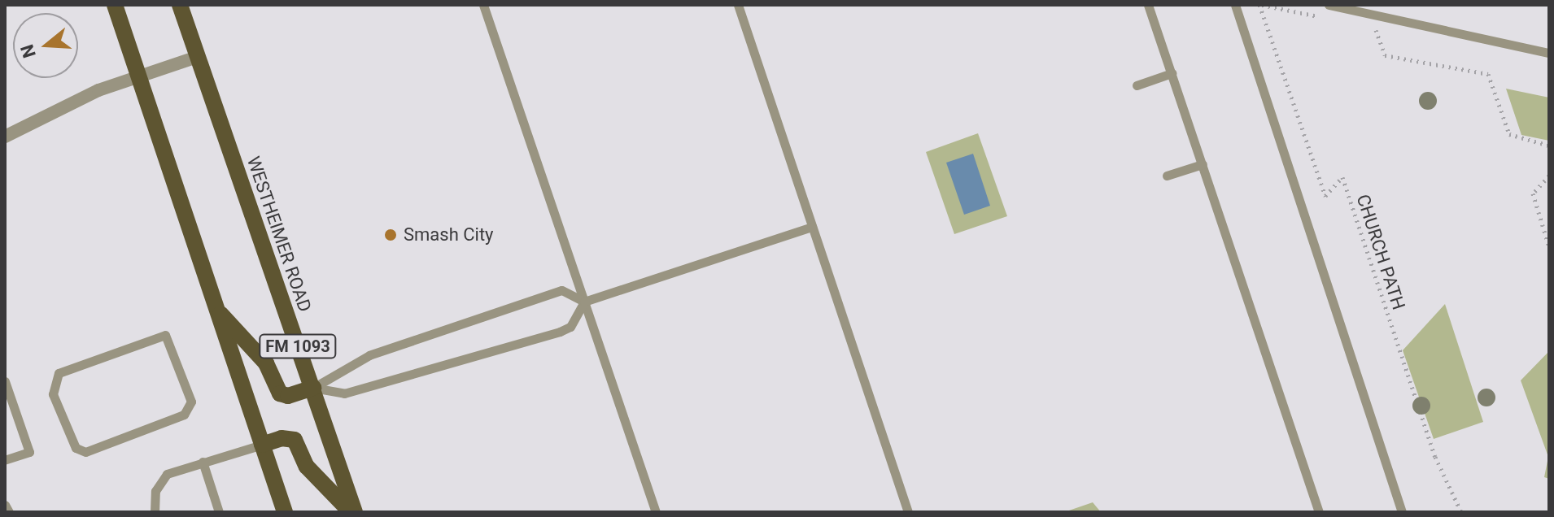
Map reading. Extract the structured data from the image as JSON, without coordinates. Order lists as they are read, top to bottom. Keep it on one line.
{"streets":{"main road":["WESTHEIMER ROAD","FM 1093"],"path":["CHURCH PATH"]},"places":["Smash City"],"north":"left"}
